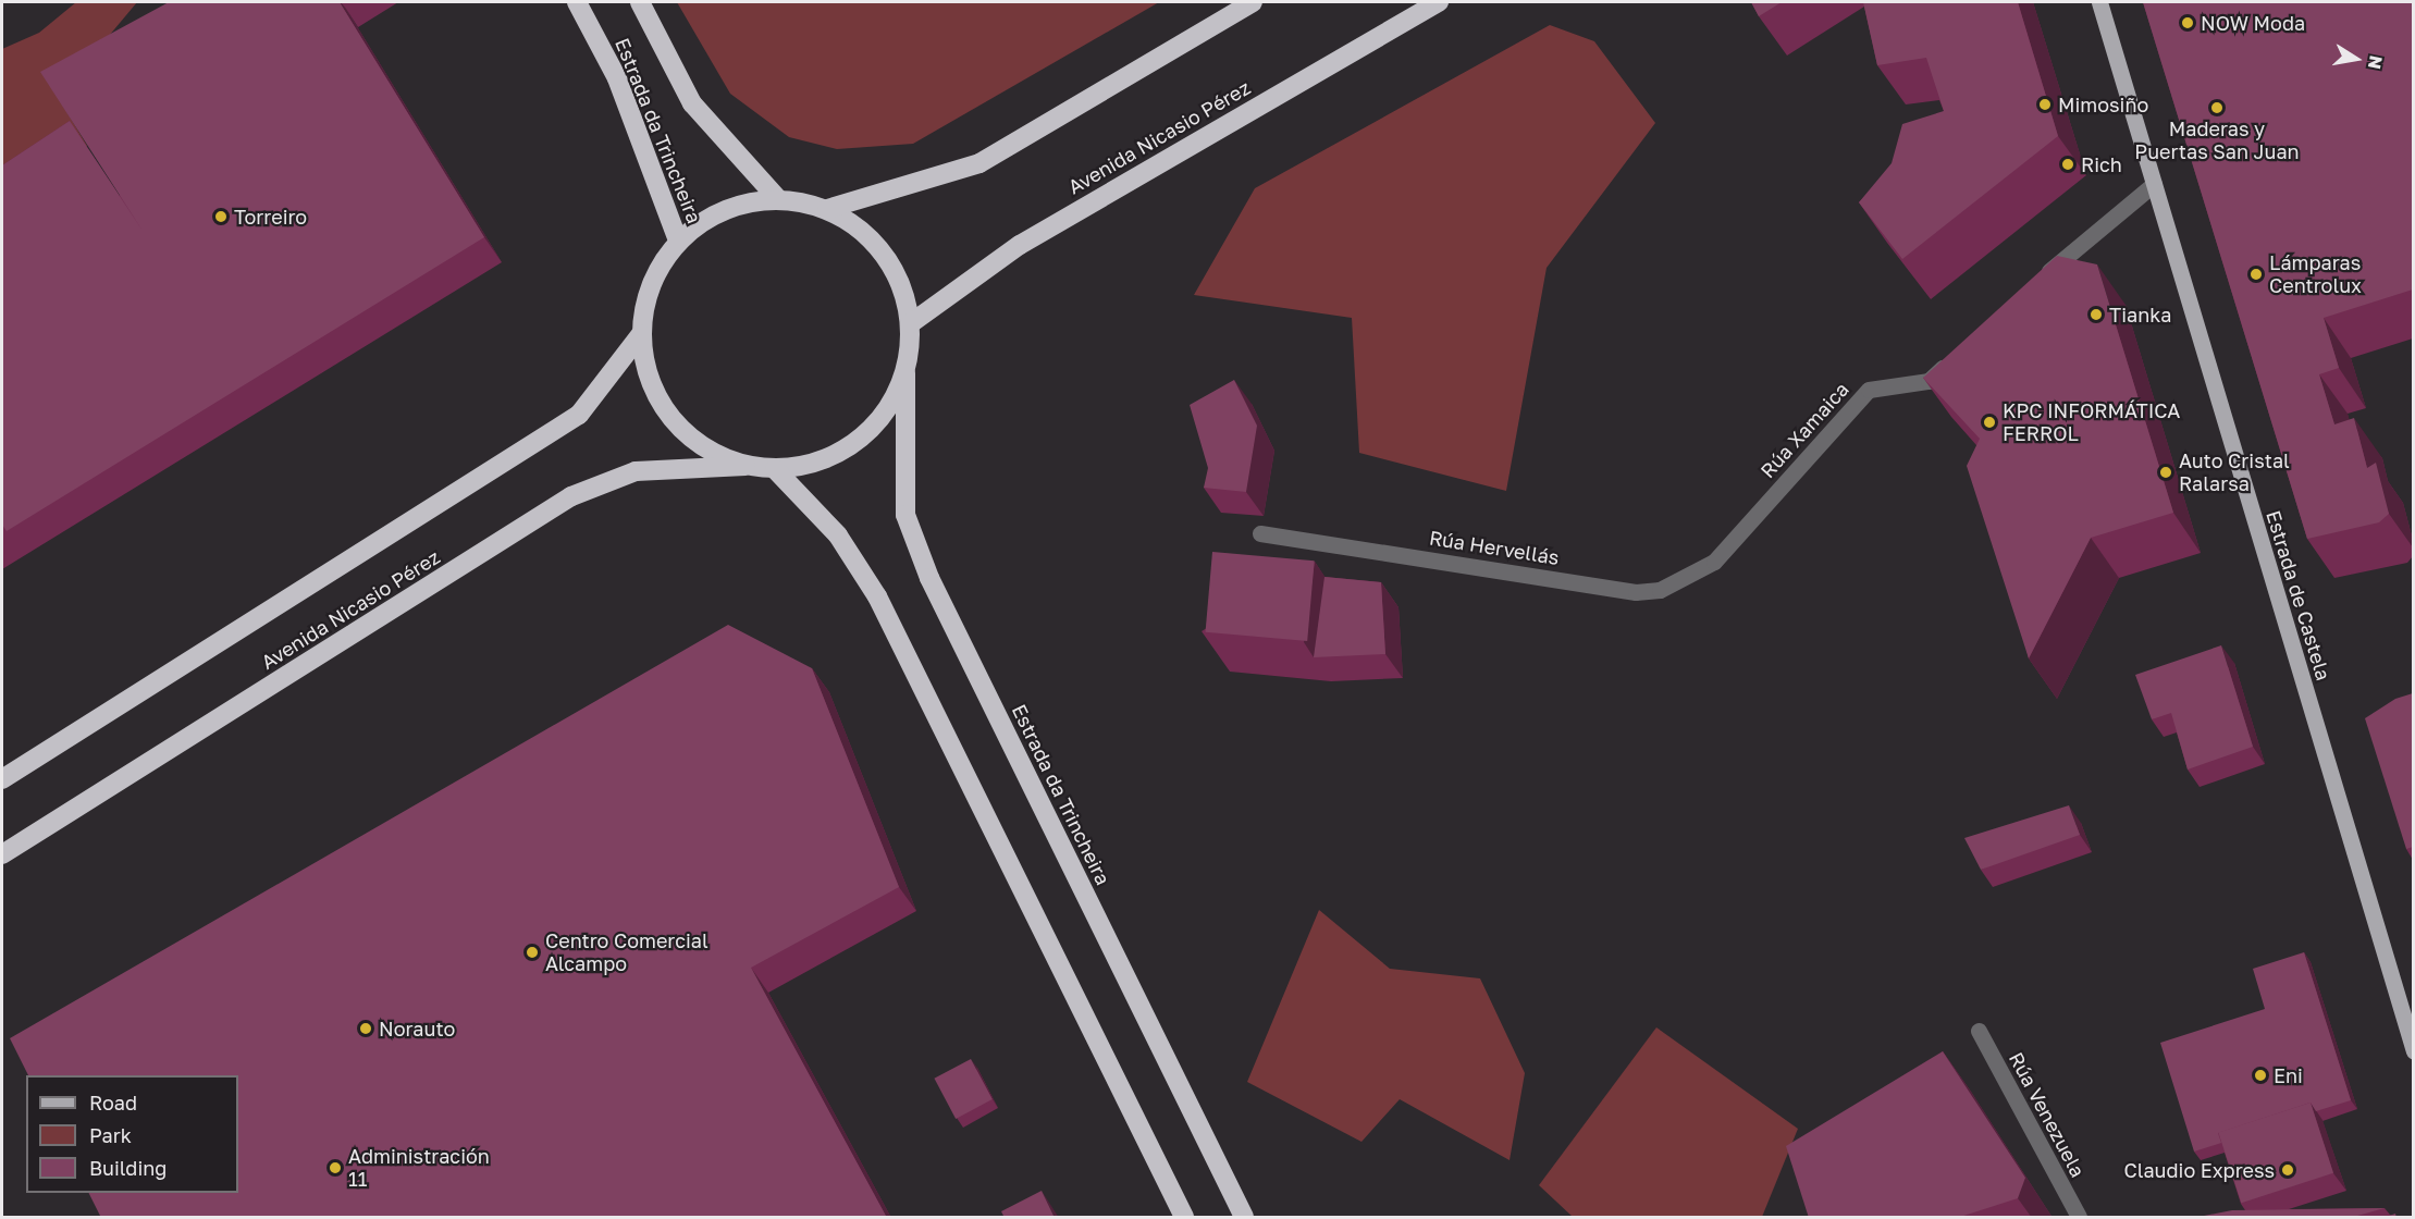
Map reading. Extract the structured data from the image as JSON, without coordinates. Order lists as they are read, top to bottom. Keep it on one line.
{"streets":{"highway":["Estrada da Trincheira","Avenida Nicasio Pérez"],"main road":["Estrada de Castela"],"street":["Rúa Xamaica","Rúa Hervellás","Rúa Venezuela"]},"crossings":[["Rúa Xamaica","Rúa Hervellás"]],"places":["NOW Moda","Mimosiño","Maderas y Puertas San Juan","Rich","Torreiro","Lámparas Centrolux","Tianka","KPC INFORMÁTICA FERROL","Auto Cristal Ralarsa","Centro Comercial Alcampo","Norauto","Eni","Administración 11","Claudio Express"],"legend":["Road","Park","Building"],"north":"right"}
